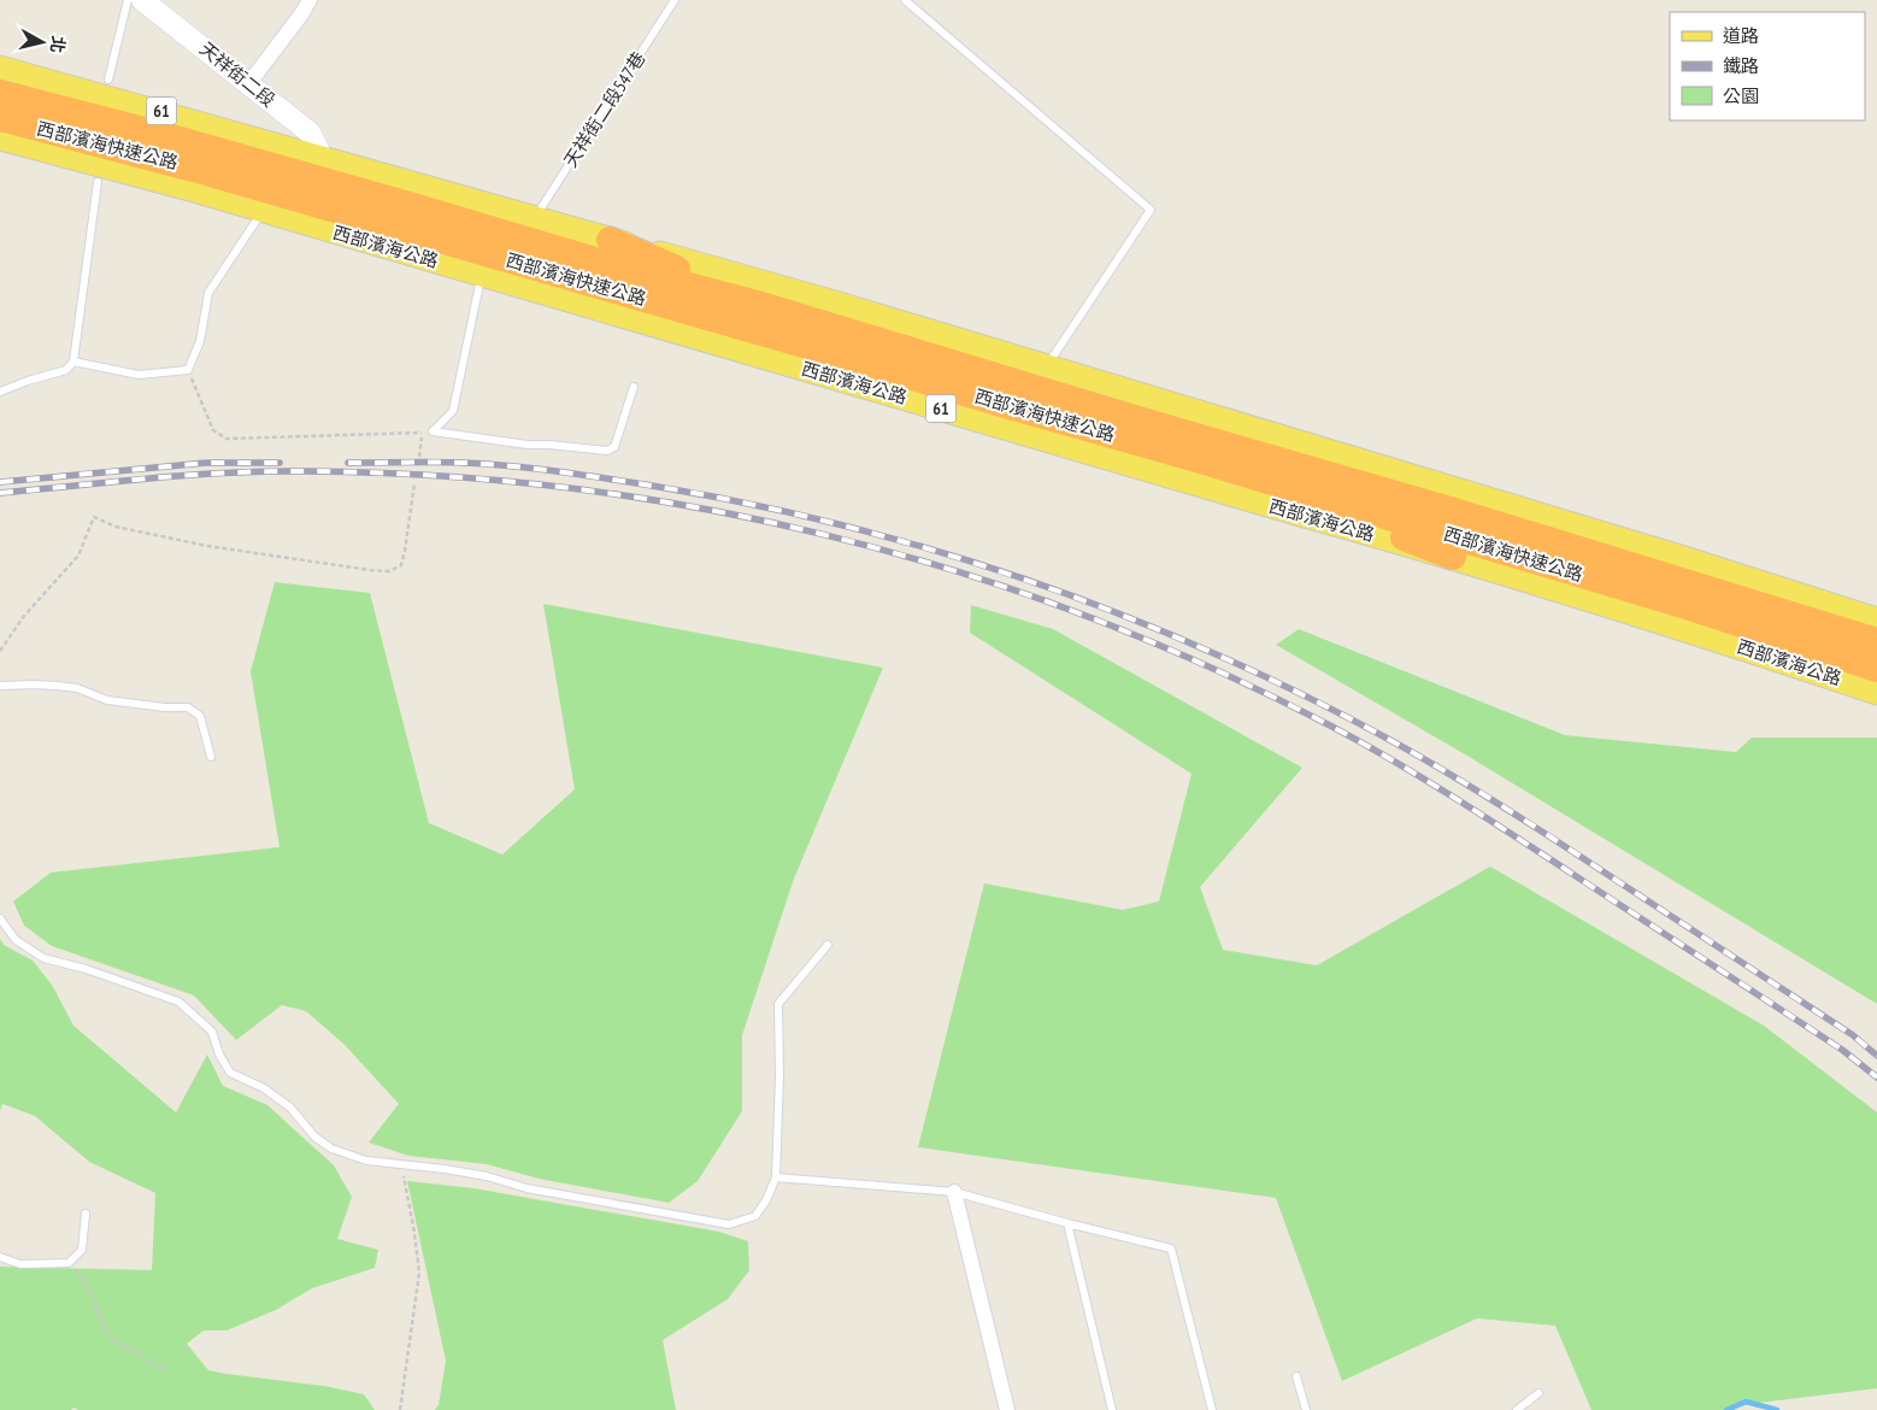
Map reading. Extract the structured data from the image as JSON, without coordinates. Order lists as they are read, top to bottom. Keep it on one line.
{"streets":{"highway":["61","西部濱海快速公路"],"main road":["西部濱海公路"],"street":["天祥街二段"],"lane":["天祥街二段547巷"]},"crossings":[["天祥街二段","61"],["天祥街二段547巷","61"]],"legend":["道路","鐵路","公園"],"north":"right"}
